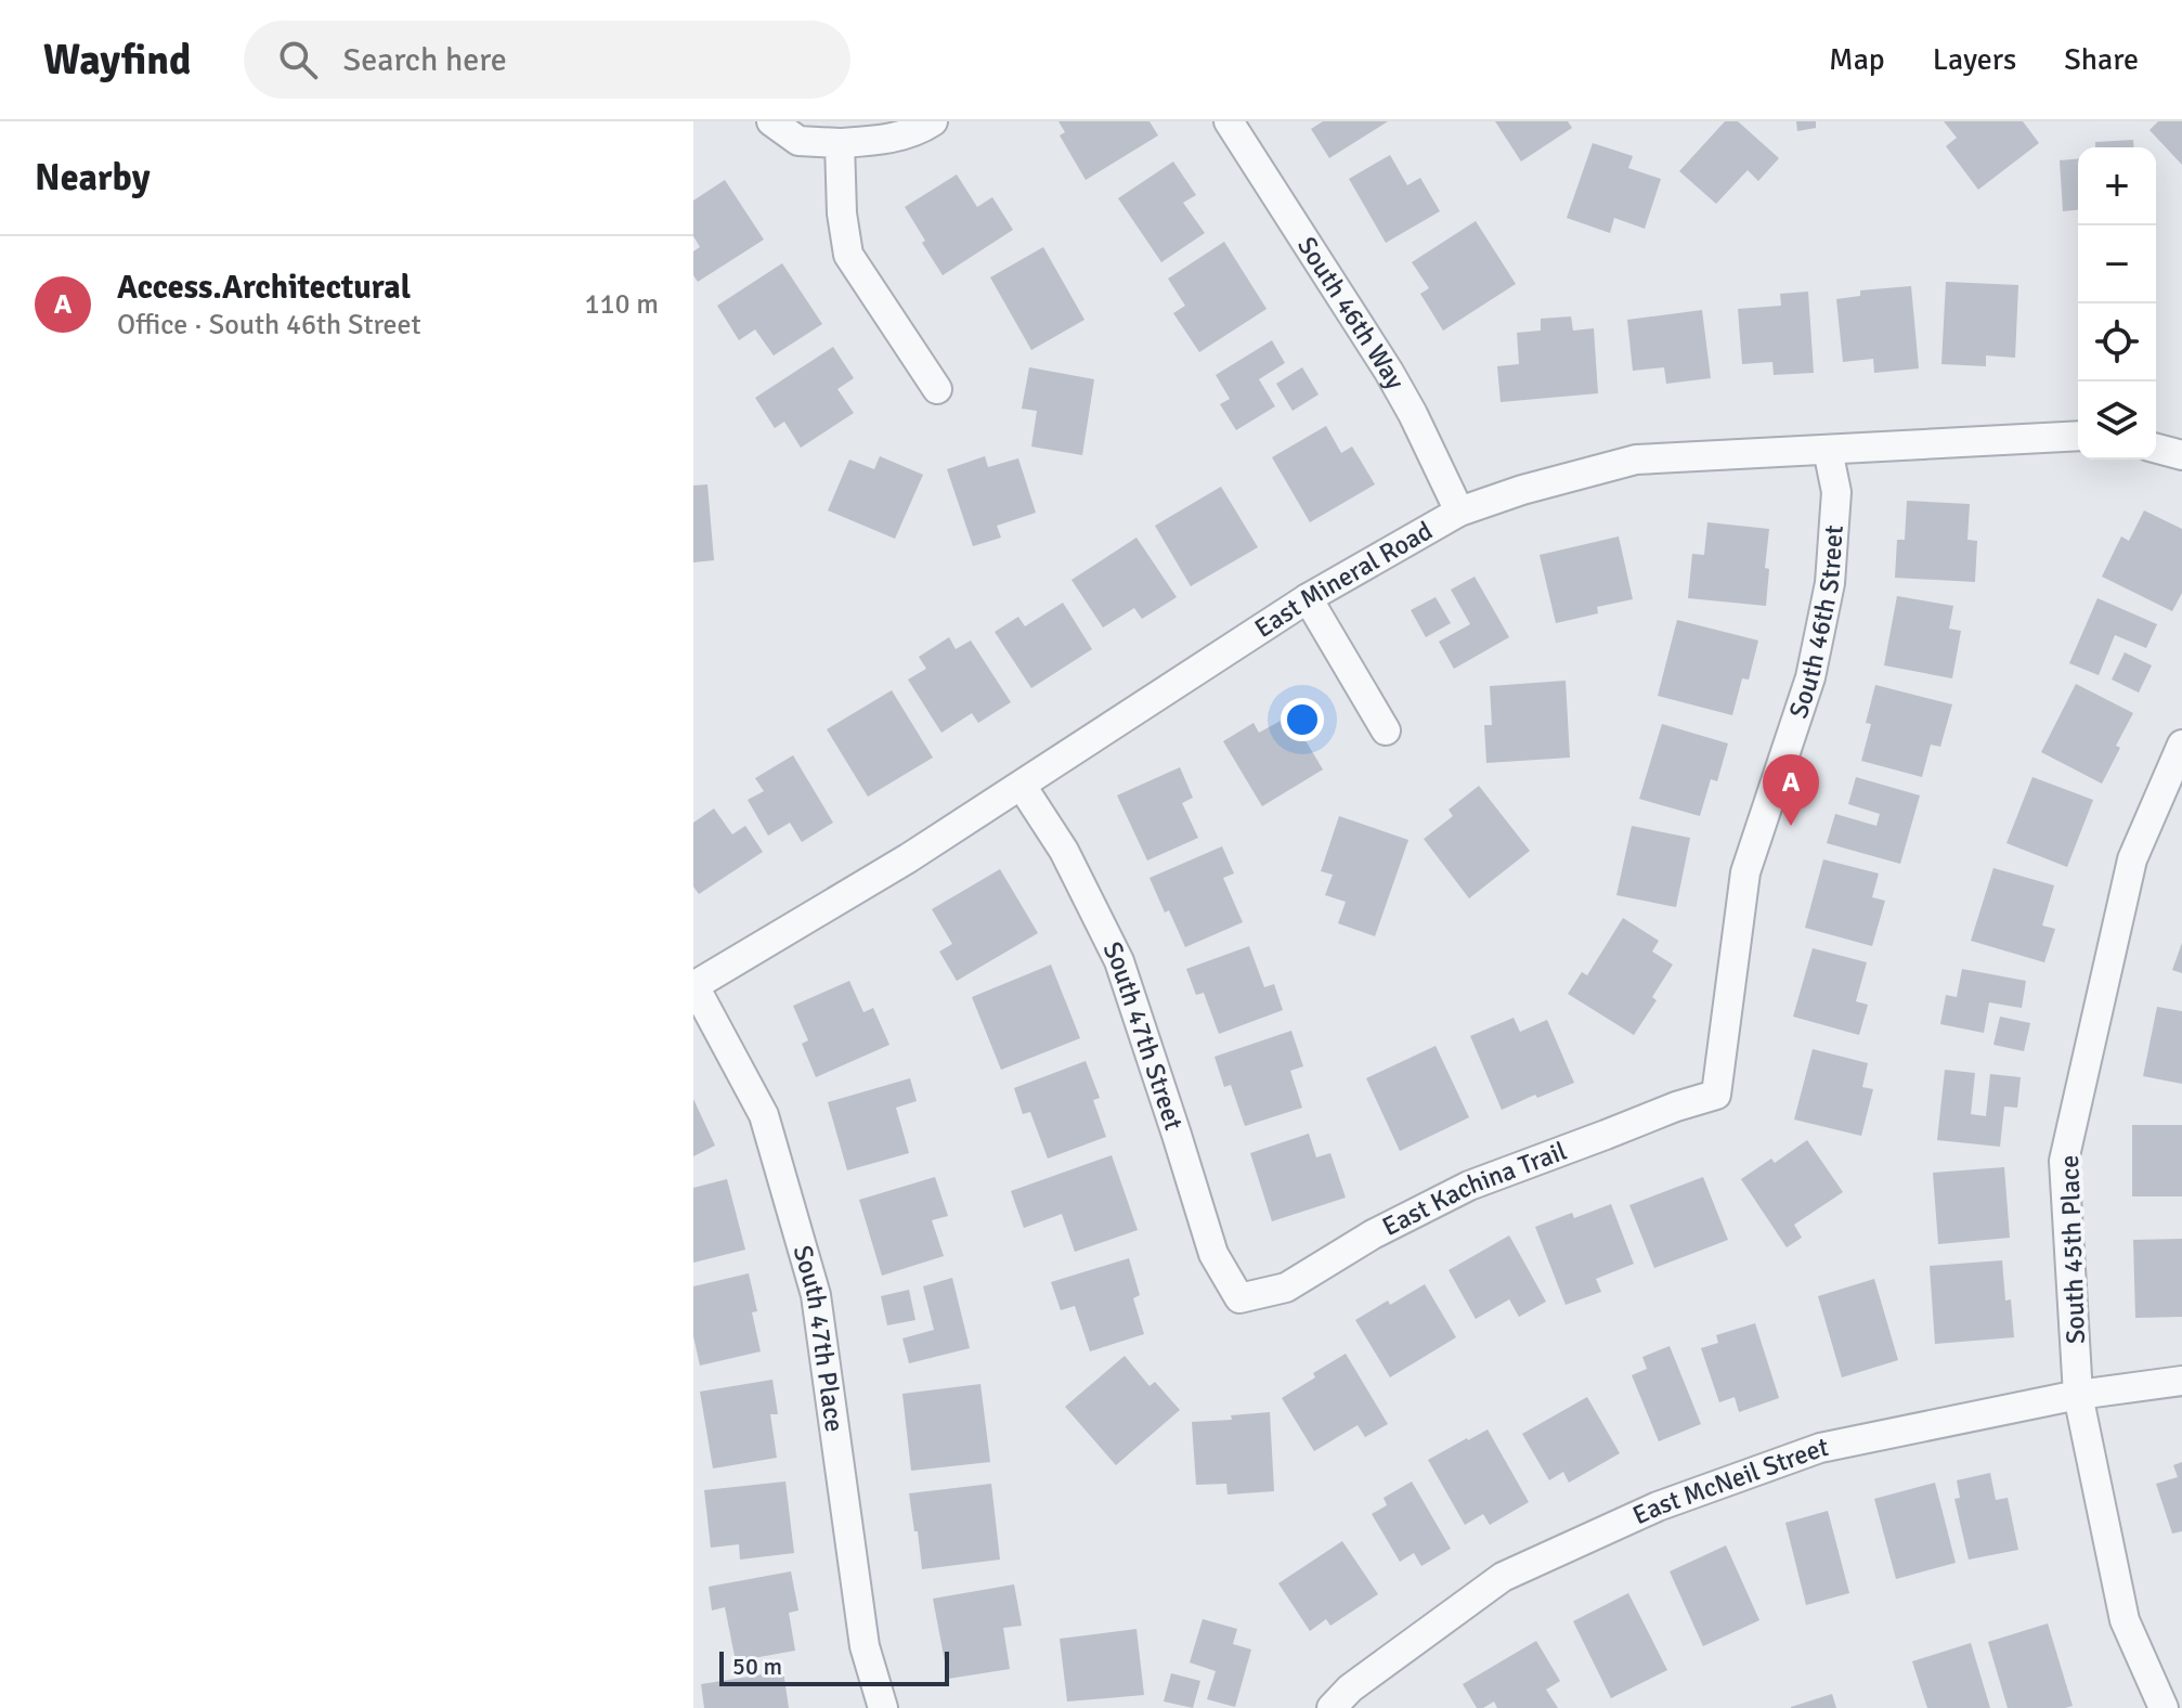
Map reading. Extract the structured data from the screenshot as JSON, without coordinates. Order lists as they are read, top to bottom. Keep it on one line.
{"streets":{"street":["South 46th Way","East Mineral Road","South 46th Street","South 47th Street","East Kachina Trail","South 45th Place","South 47th Place","East McNeil Street"]},"crossings":[["South 46th Way","East Mineral Road"],["East Mineral Road","South 46th Street"],["East Mineral Road","South 47th Street"],["East Mineral Road","South 47th Place"],["South 46th Street","East Kachina Trail"],["South 47th Street","East Kachina Trail"],["South 45th Place","East McNeil Street"]],"scale_bar":"50 m","page":{"header":"Wayfind","search":"Search here","nav":["Map","Layers","Share"],"heading":"Nearby","map_buttons":["+","−"],"list":[{"mark":"A","name":"Access.Architectural","note":"Office · South 46th Street","value":"110 m"}],"pins":"A","scale":"50 m"}}
